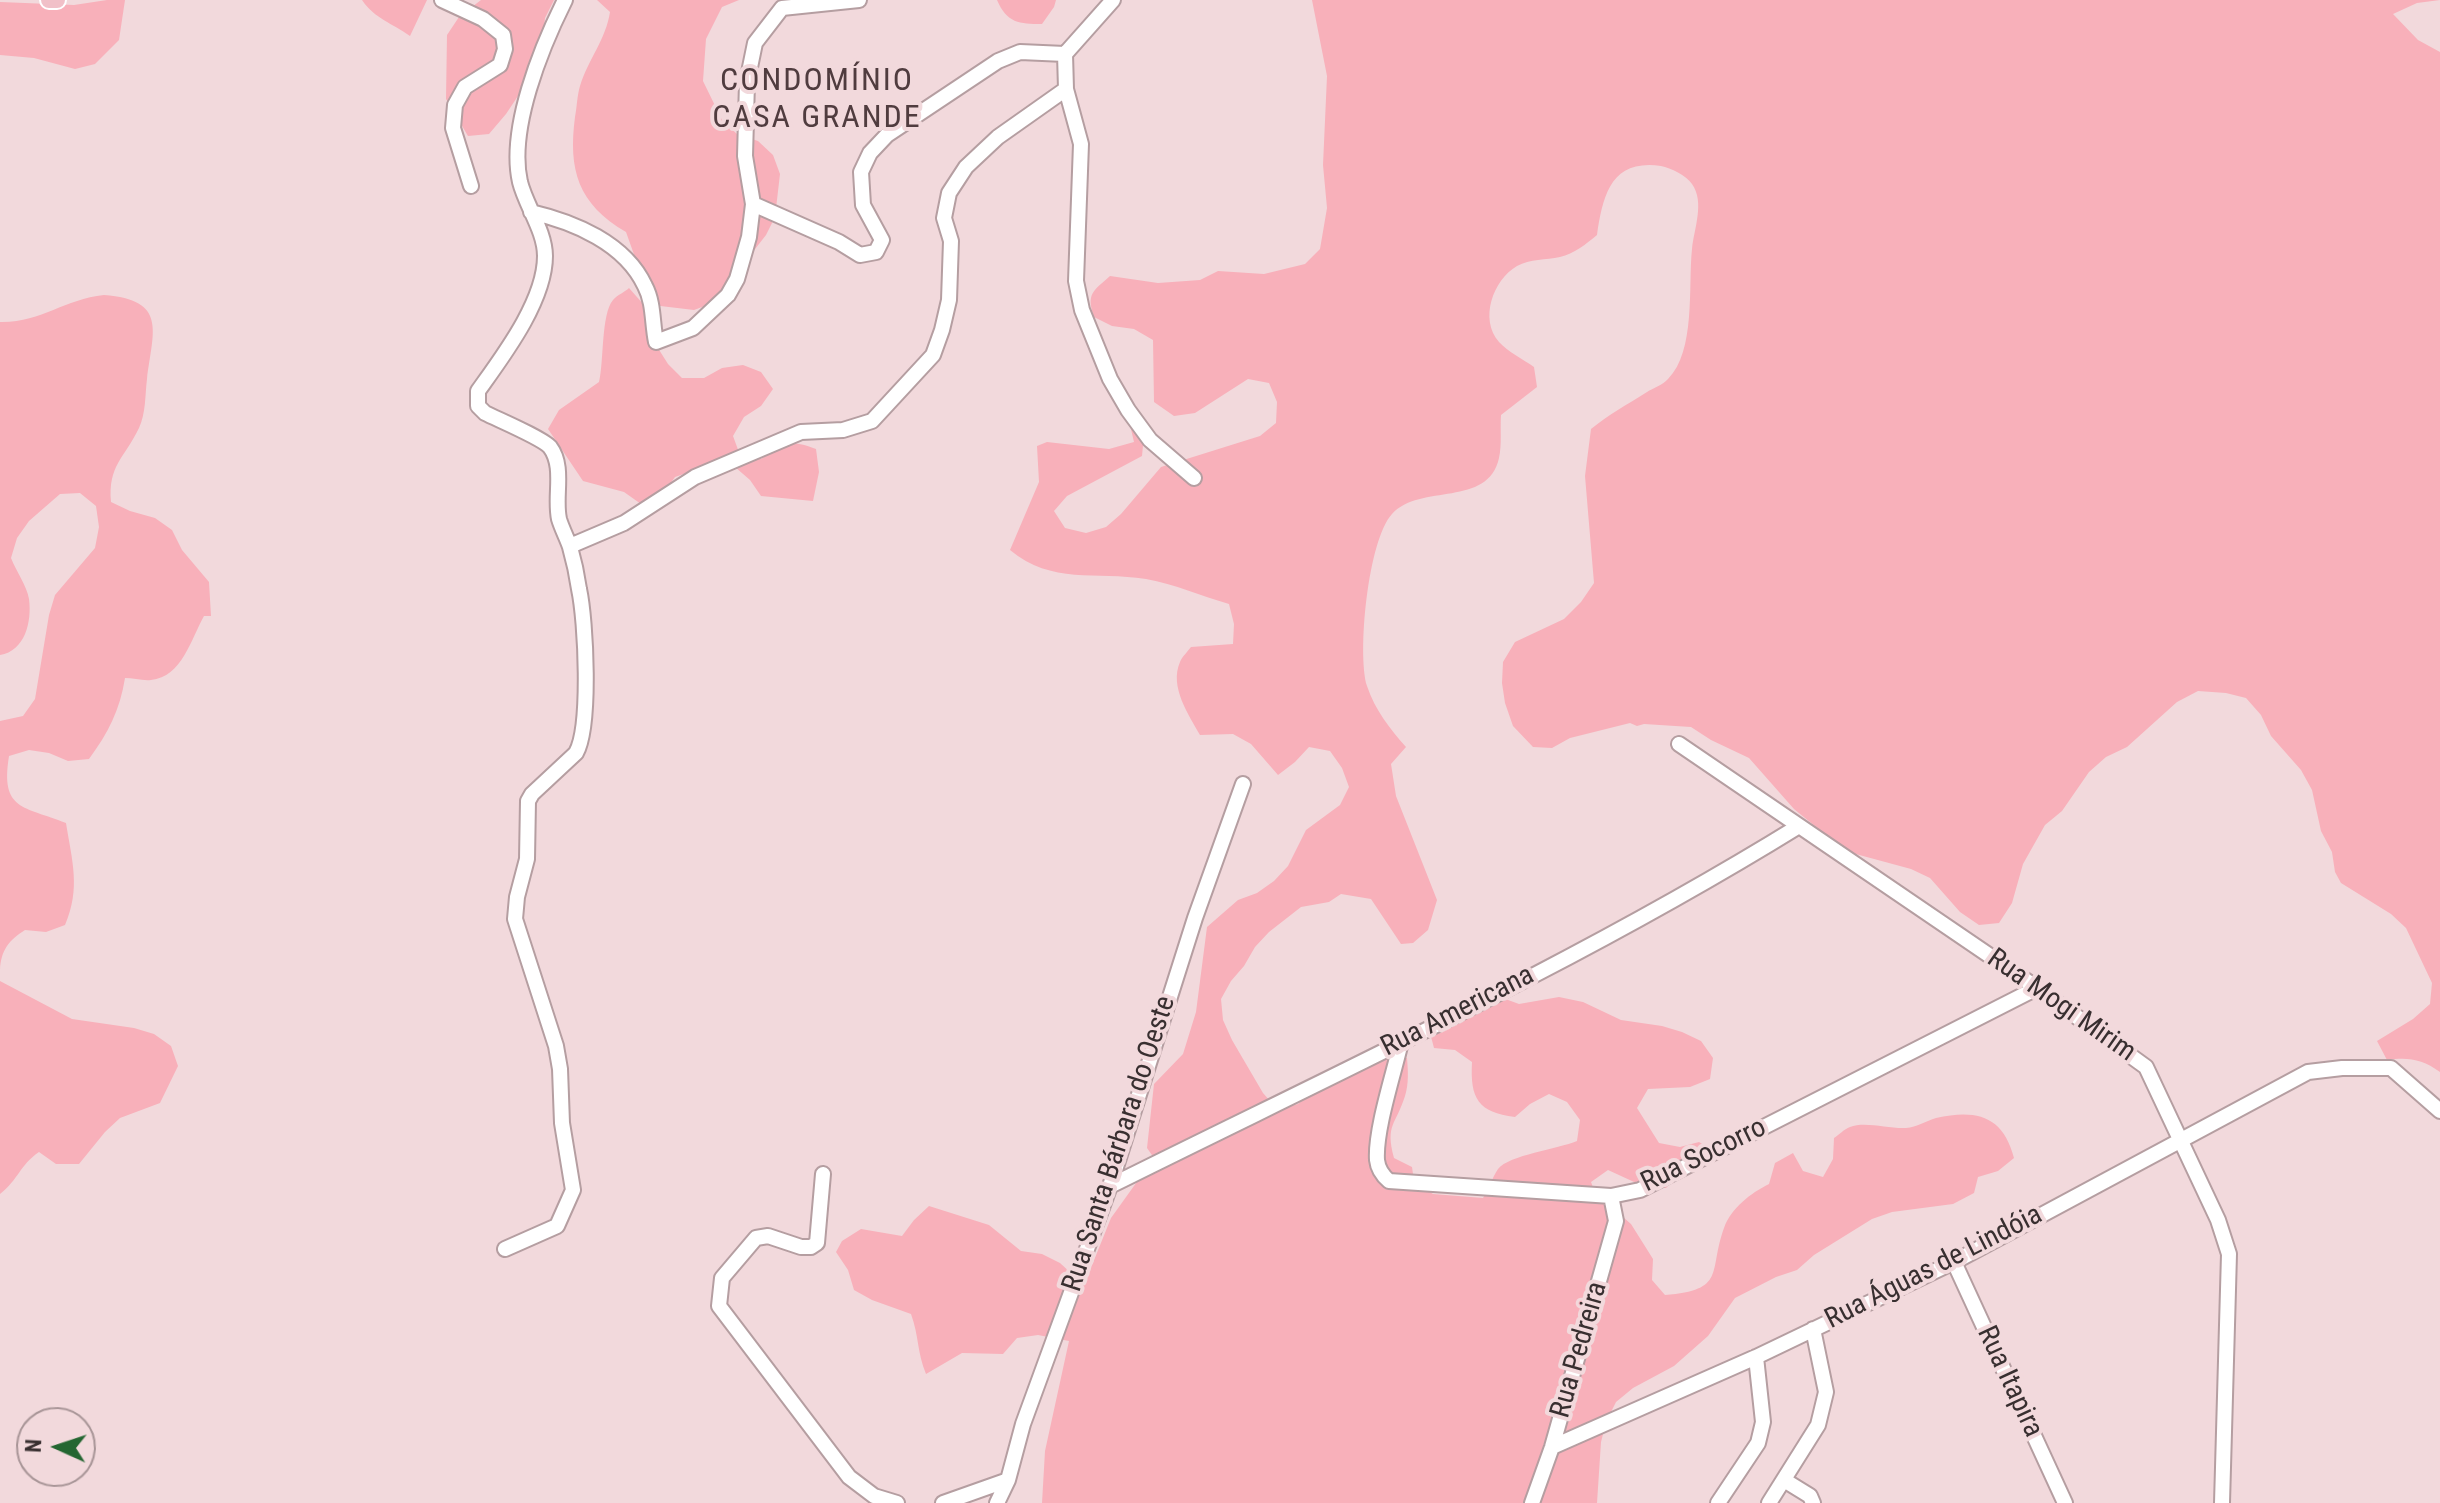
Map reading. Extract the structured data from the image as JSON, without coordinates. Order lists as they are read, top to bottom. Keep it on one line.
{"streets":{"street":["Rua Mogi Mirim","Rua Americana","Rua Santa Bárbara do Oeste","Rua Socorro","Rua Águas de Lindóia","Rua Pedreira","Rua Itapira"]},"crossings":[["Rua Mogi Mirim","Rua Americana"],["Rua Mogi Mirim","Rua Socorro"],["Rua Mogi Mirim","Rua Águas de Lindóia"],["Rua Americana","Rua Santa Bárbara do Oeste"],["Rua Americana","Rua Socorro"],["Rua Socorro","Rua Pedreira"],["Rua Águas de Lindóia","Rua Pedreira"],["Rua Águas de Lindóia","Rua Itapira"]],"districts":["CONDOMÍNIO CASA GRANDE"],"north":"left"}
